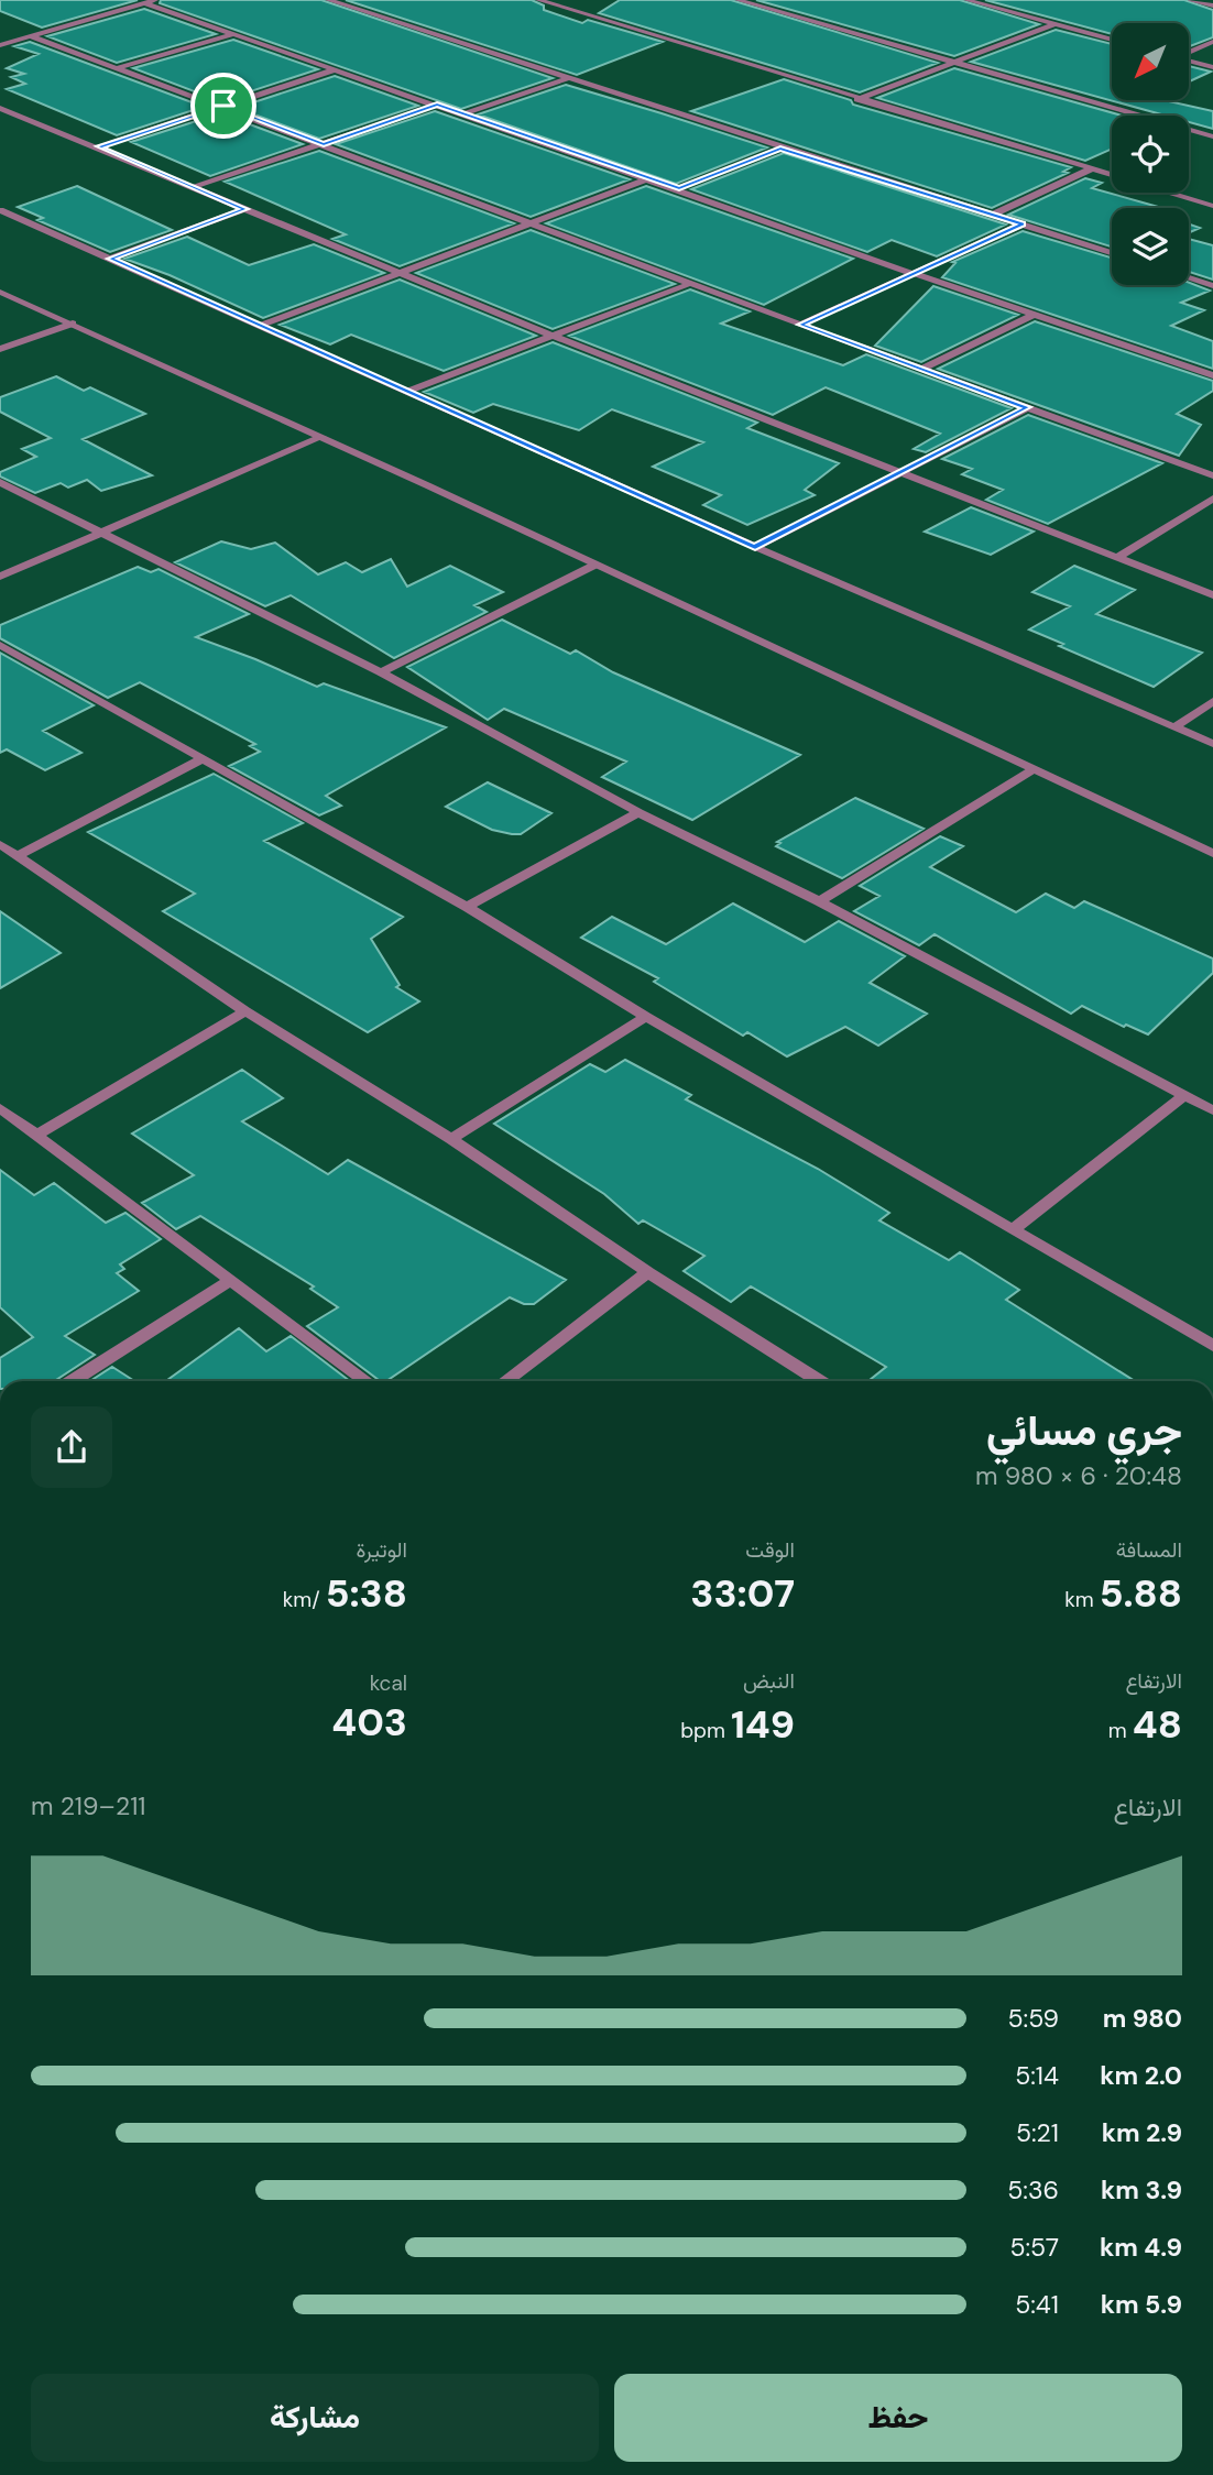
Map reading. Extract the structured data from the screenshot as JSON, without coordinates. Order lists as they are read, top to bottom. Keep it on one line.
{"north":"bottom left","page":{"heading":["جري مسائي","20:48 · 6 × 980 m"],"stats":[["المسافة","5.88 km"],["الوقت","33:07"],["الوتيرة","5:38 /km"],["الارتفاع","48 m"],["النبض","149 bpm"],["kcal","403"]],"chart":["الارتفاع","211–219 m"],"list":[{"name":"980 m","note":"5:59"},{"name":"2.0 km","note":"5:14"},{"name":"2.9 km","note":"5:21"},{"name":"3.9 km","note":"5:36"},{"name":"4.9 km","note":"5:57"},{"name":"5.9 km","note":"5:41"}],"buttons":["حفظ","مشاركة"]}}
